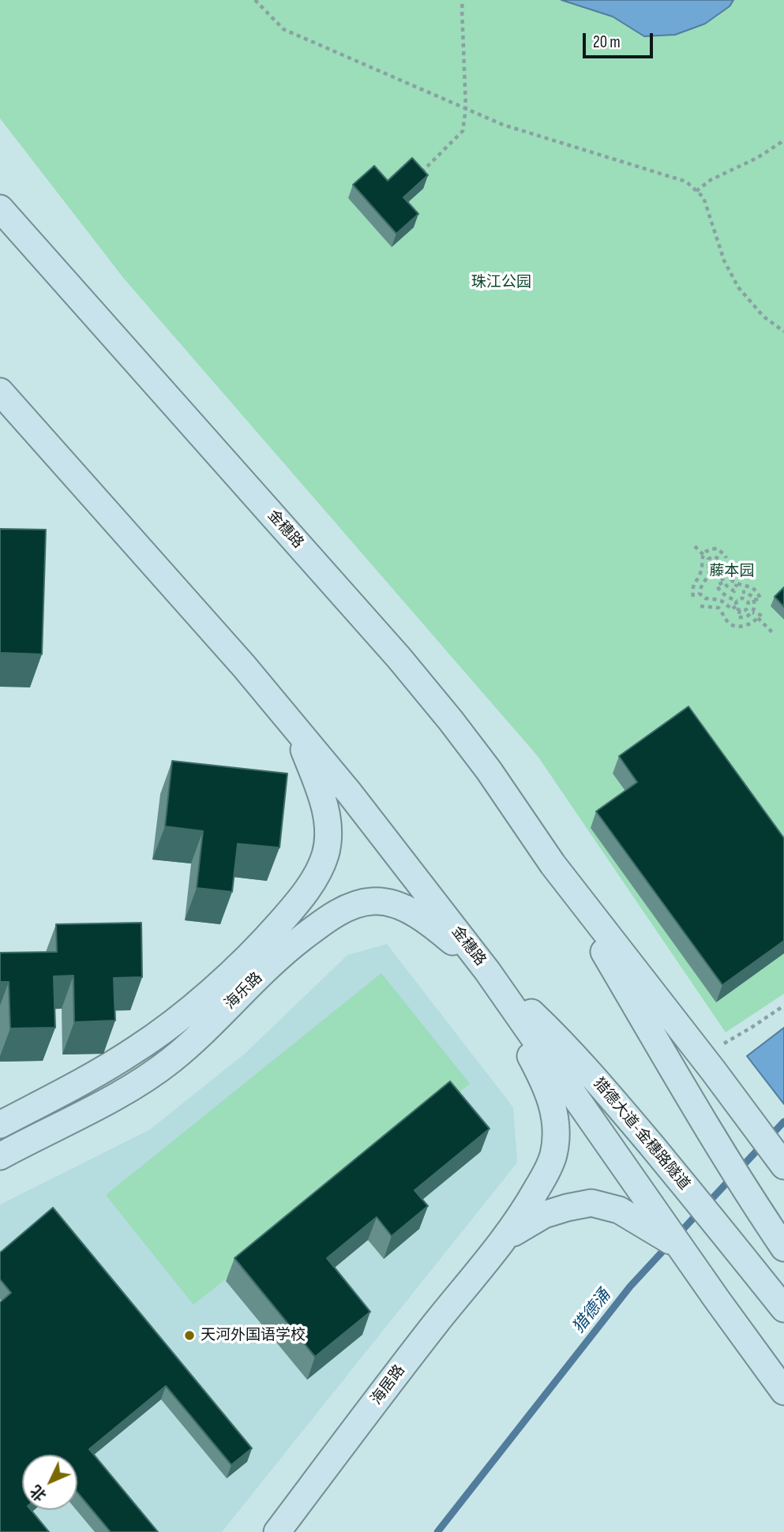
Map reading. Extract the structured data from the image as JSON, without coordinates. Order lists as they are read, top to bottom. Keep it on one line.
{"streets":{"main road":["金穗路","海乐路","猎德大道-金穗路隧道","海居路"]},"crossings":[["金穗路","海乐路"],["金穗路","猎德大道-金穗路隧道"],["海乐路","猎德大道-金穗路隧道"]],"water":["猎德涌"],"parks":["珠江公园","藤本园"],"places":["天河外国语学校"],"scale_bar":"20 m","north":"bottom left"}
